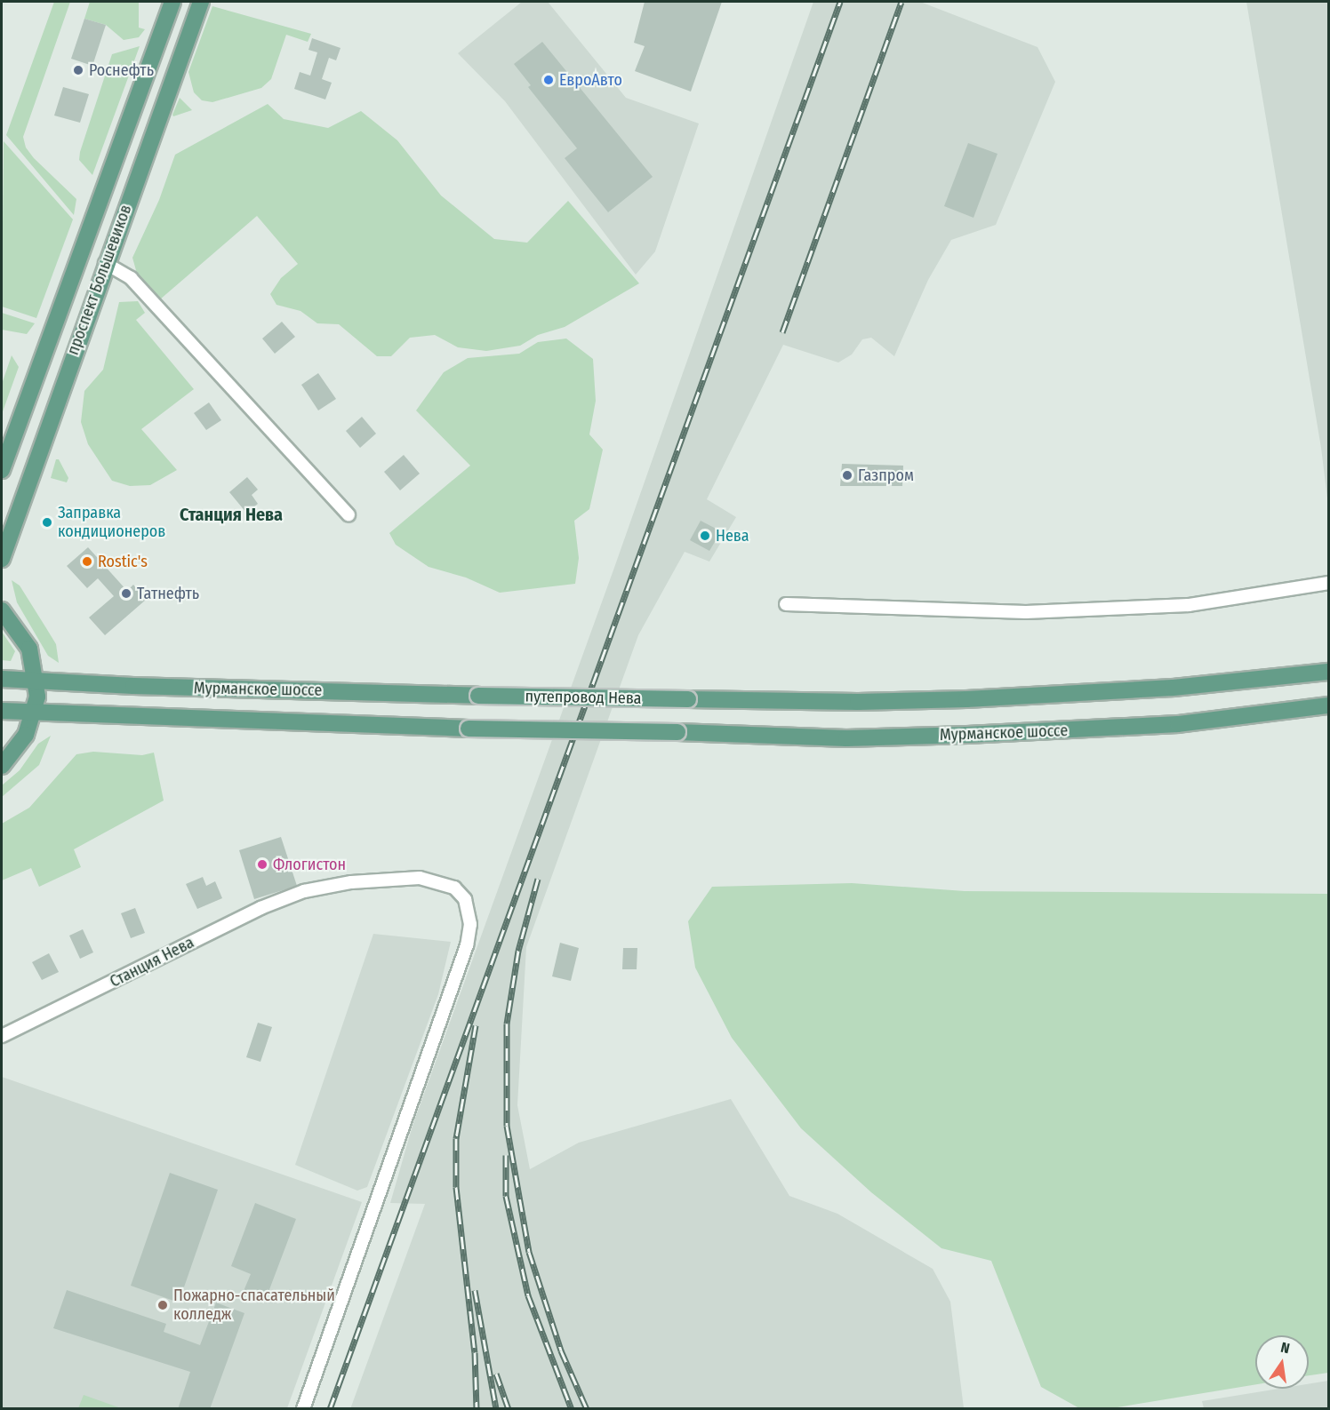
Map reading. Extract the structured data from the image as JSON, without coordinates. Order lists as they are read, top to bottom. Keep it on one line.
{"streets":{"main road":["проспект Большевиков","Мурманское шоссе","путепровод Нева"],"street":["Станция Нева"]},"crossings":[["Мурманское шоссе","путепровод Нева"]],"districts":["Станция Нева"],"places":["Роснефть","ЕвроАвто","Газпром","Заправка кондиционеров","Нева","Rostic's","Татнефть","Флогистон","Пожарно-спасательный колледж"],"north":"top"}
